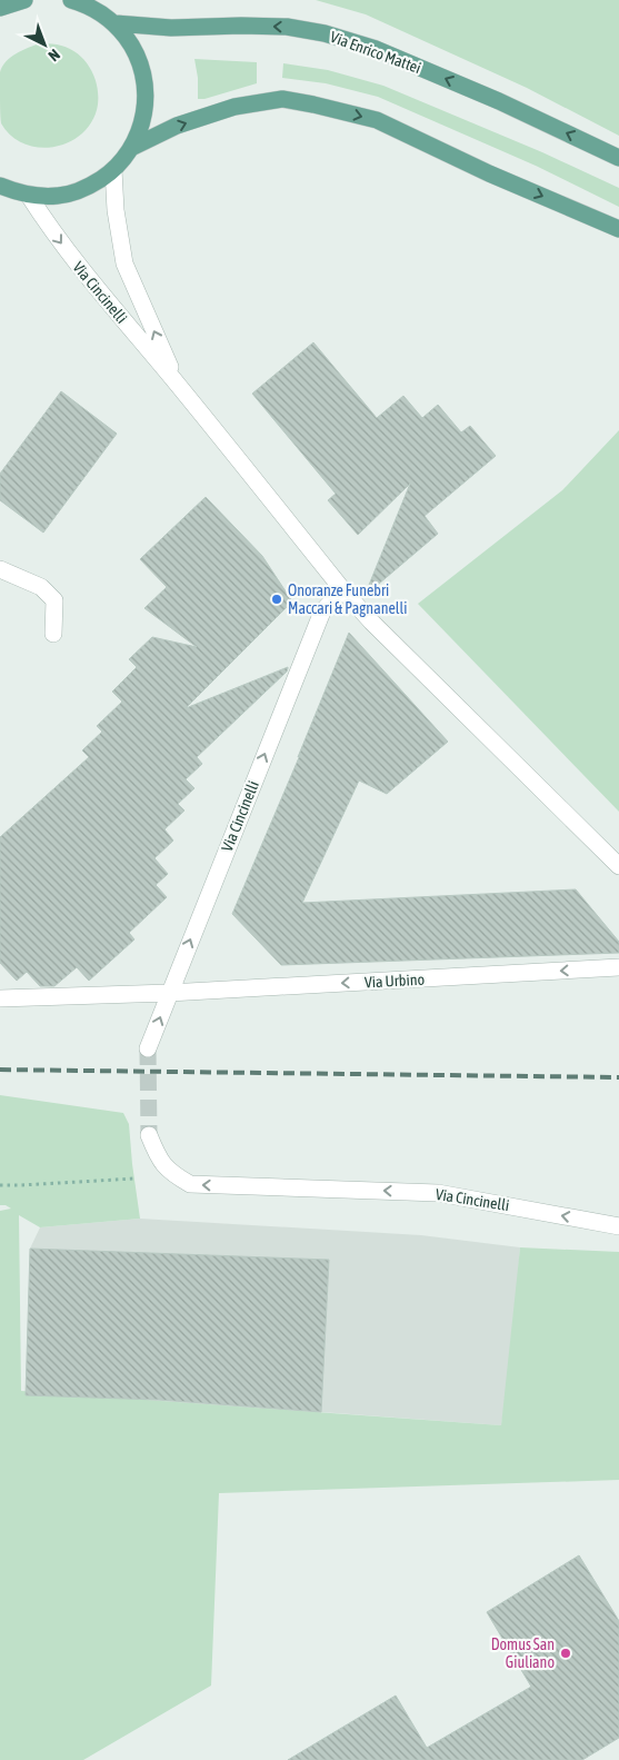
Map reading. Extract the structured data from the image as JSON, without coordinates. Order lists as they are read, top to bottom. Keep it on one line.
{"streets":{"main road":["Via Enrico Mattei"],"street":["Via Cincinelli","Via Urbino"]},"crossings":[["Via Enrico Mattei","Via Cincinelli"],["Via Cincinelli","Via Urbino"]],"one_way":["Via Urbino"],"places":["Onoranze Funebri Maccari & Pagnanelli","Domus San Giuliano"],"north":"bottom right"}
